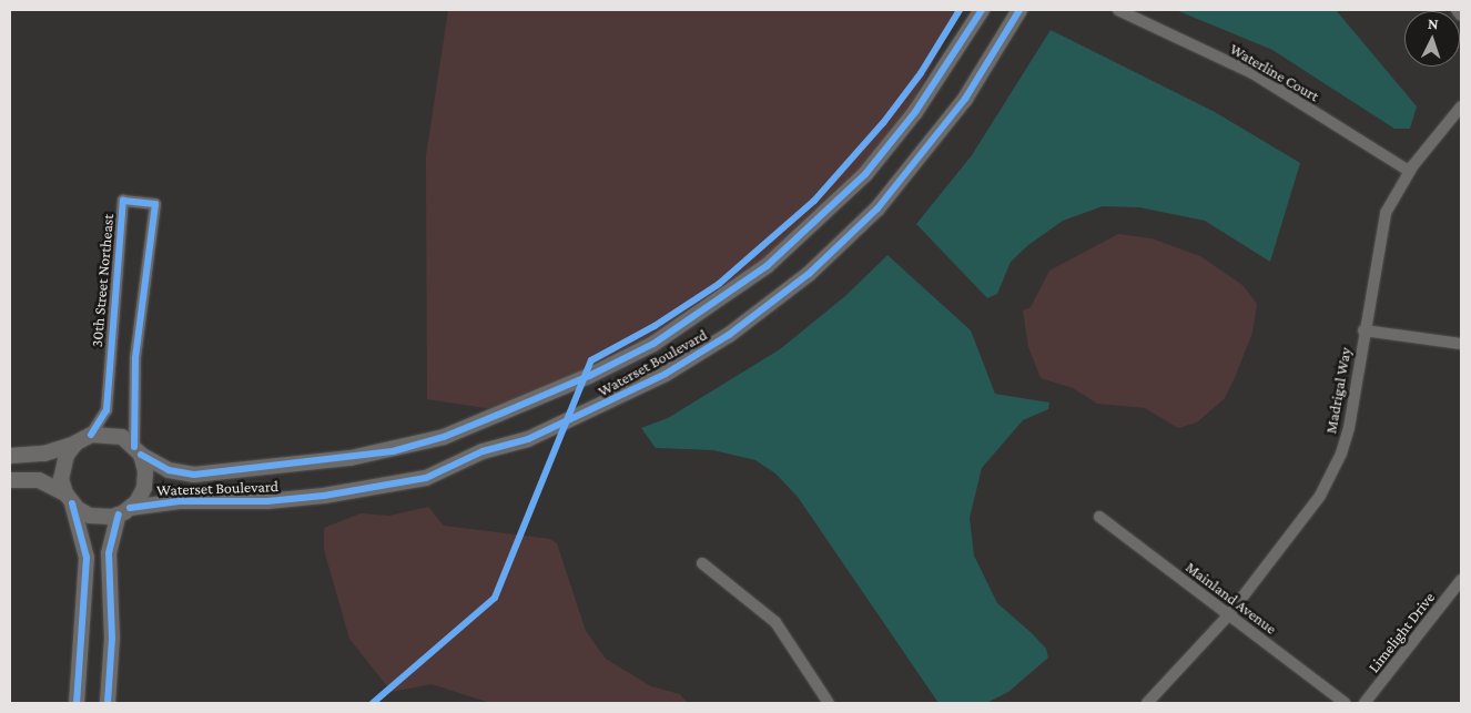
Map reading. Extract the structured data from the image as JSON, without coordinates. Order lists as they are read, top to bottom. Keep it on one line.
{"streets":{"street":["Waterline Court","30th Street Northeast","Waterset Boulevard","Madrigal Way","Mainland Avenue","Limelight Drive"]},"crossings":[["Waterline Court","Madrigal Way"],["30th Street Northeast","Waterset Boulevard"],["Madrigal Way","Mainland Avenue"]],"north":"top"}
